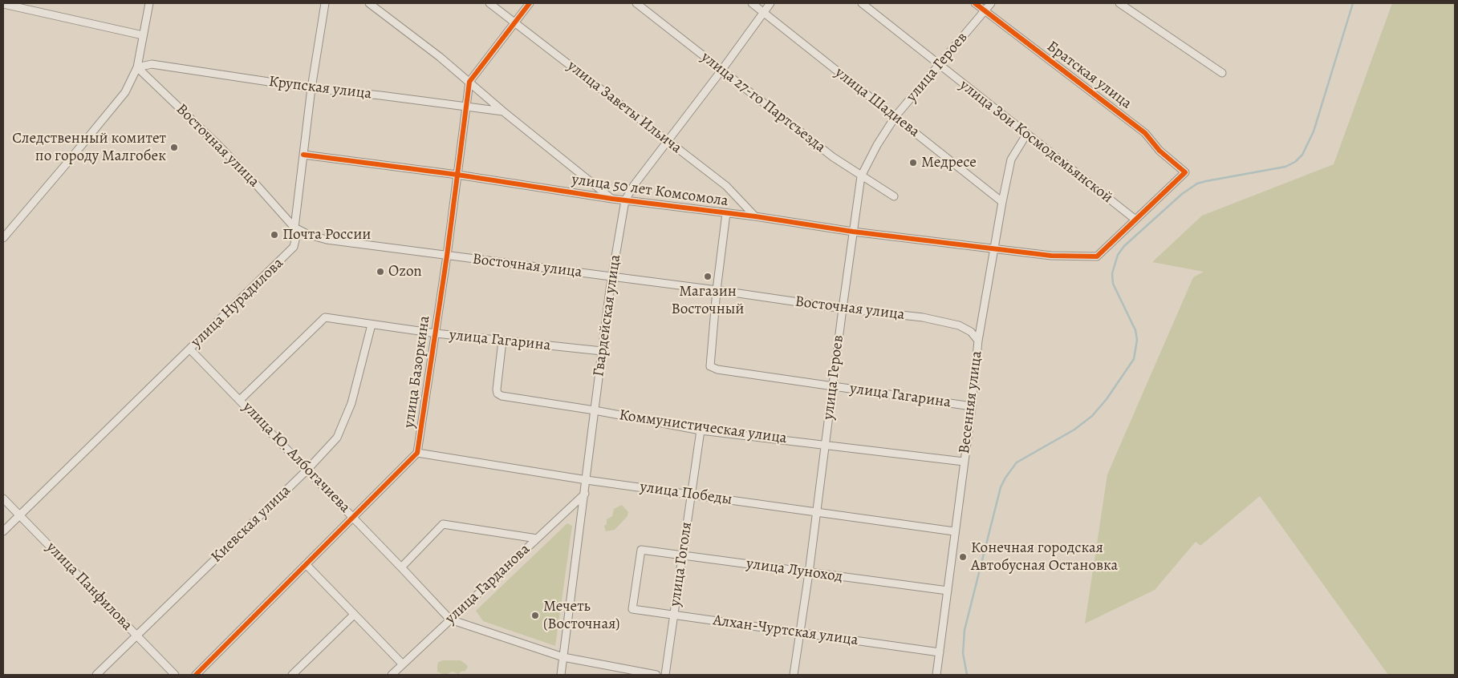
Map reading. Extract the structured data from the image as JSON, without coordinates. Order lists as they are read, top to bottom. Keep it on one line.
{"streets":{"street":["улица Героев","Братская улица","Крупская улица","улица 27-го Партсъезда","улица Шадиева","улица Заветы Ильича","улица Зои Космодемьянской","Восточная улица","улица 50 лет Комсомола","улица Нурадилова","Гвардейская улица","улица Гагарина","улица Базоркина","Весенняя улица","Коммунистическая улица","улица Ю. Албогачиева","улица Победы","Киевская улица","улица Гоголя","улица Луноход","улица Гарданова","улица Панфилова","Алхан-Чуртская улица"]},"crossings":[["улица Героев","Братская улица"],["улица Героев","улица 27-го Партсъезда"],["улица Героев","улица Шадиева"],["улица Героев","улица Зои Космодемьянской"],["улица Героев","Восточная улица"],["улица Героев","улица 50 лет Комсомола"],["улица Героев","улица Гагарина"],["улица Героев","Коммунистическая улица"],["улица Героев","улица Победы"],["улица Героев","улица Луноход"],["улица Героев","Алхан-Чуртская улица"],["Братская улица","улица 50 лет Комсомола"],["Крупская улица","Восточная улица"],["Крупская улица","улица Нурадилова"],["Крупская улица","улица Базоркина"],["улица 27-го Партсъезда","Гвардейская улица"],["улица Шадиева","Гвардейская улица"],["улица Шадиева","Весенняя улица"],["улица Заветы Ильича","улица 50 лет Комсомола"],["улица Заветы Ильича","Гвардейская улица"],["улица Заветы Ильича","улица Базоркина"],["улица Зои Космодемьянской","улица 50 лет Комсомола"],["улица Зои Космодемьянской","Весенняя улица"],["Восточная улица","улица Нурадилова"],["Восточная улица","Гвардейская улица"],["Восточная улица","улица Гагарина"],["Восточная улица","улица Базоркина"],["Восточная улица","Весенняя улица"],["улица 50 лет Комсомола","улица Нурадилова"],["улица 50 лет Комсомола","Гвардейская улица"],["улица 50 лет Комсомола","улица Базоркина"],["улица 50 лет Комсомола","Весенняя улица"],["улица Нурадилова","улица Ю. Албогачиева"],["улица Нурадилова","улица Панфилова"],["Гвардейская улица","улица Гагарина"],["Гвардейская улица","Коммунистическая улица"],["Гвардейская улица","улица Победы"],["Гвардейская улица","улица Гарданова"],["улица Гагарина","улица Базоркина"],["улица Гагарина","Весенняя улица"],["улица Гагарина","Коммунистическая улица"],["улица Гагарина","улица Ю. Албогачиева"],["улица Гагарина","Киевская улица"],["улица Базоркина","улица Победы"],["Весенняя улица","Коммунистическая улица"],["Весенняя улица","улица Победы"],["Весенняя улица","улица Луноход"],["Весенняя улица","Алхан-Чуртская улица"],["Коммунистическая улица","улица Гоголя"],["улица Ю. Албогачиева","Киевская улица"],["улица Ю. Албогачиева","улица Гарданова"],["улица Победы","улица Гоголя"],["Киевская улица","улица Панфилова"],["улица Гоголя","улица Луноход"],["улица Гоголя","Алхан-Чуртская улица"],["улица Луноход","Алхан-Чуртская улица"]],"places":["Следственный комитет по городу Малгобек","Медресе","Почта России","Ozon","Магазин Восточный","Конечная городская Автобусная Остановка","Мечеть (Восточная)"]}
